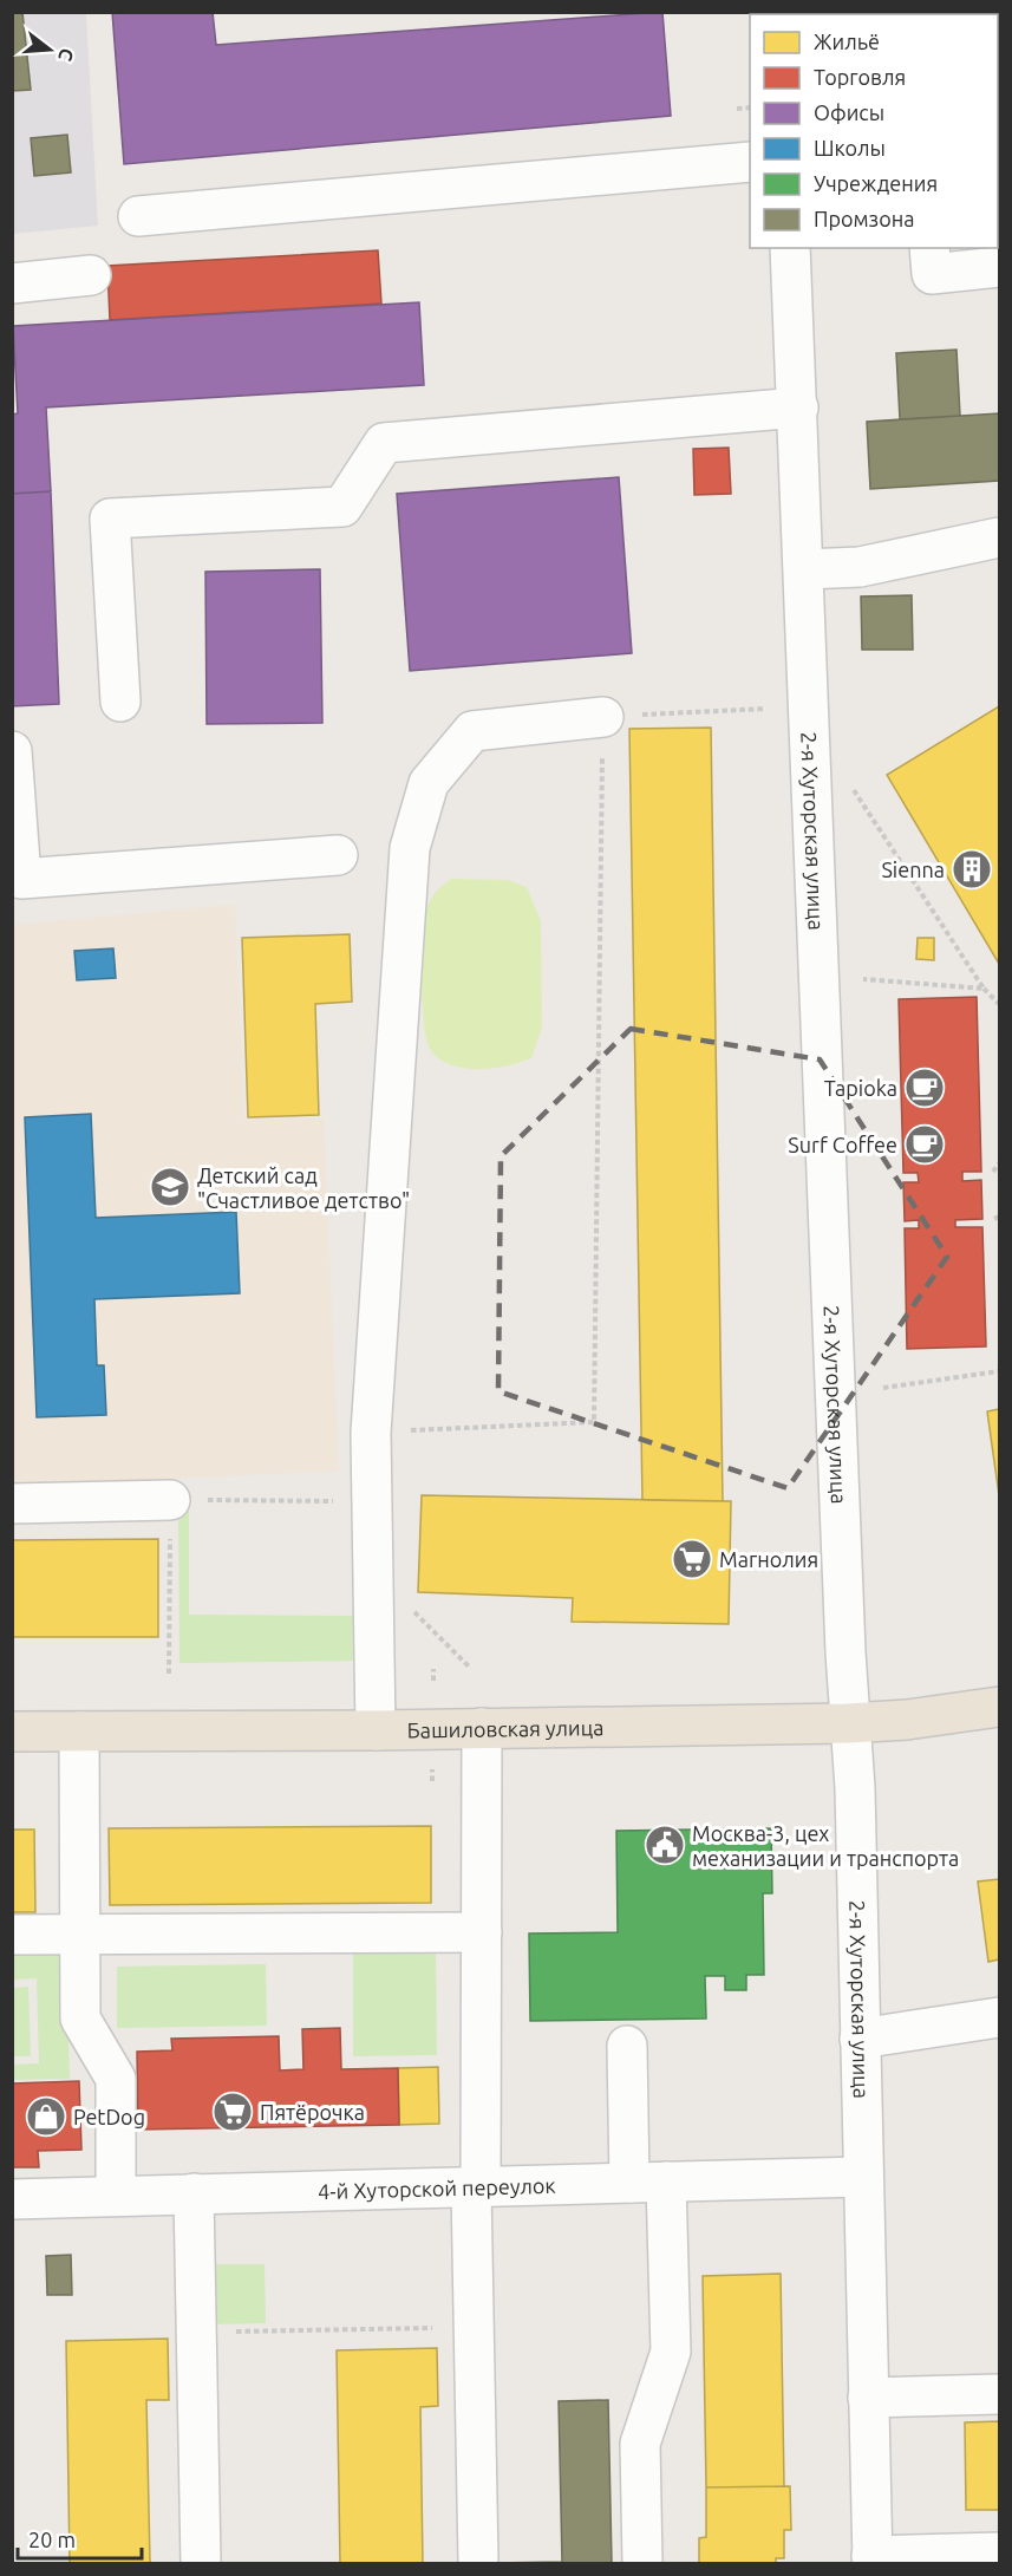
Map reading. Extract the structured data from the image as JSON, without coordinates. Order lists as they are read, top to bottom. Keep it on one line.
{"streets":{"main road":["Башиловская улица"],"street":["2-я Хуторская улица","4-й Хуторской переулок"]},"crossings":[["2-я Хуторская улица","Башиловская улица"],["2-я Хуторская улица","4-й Хуторской переулок"]],"places":{"building":["Sienna"],"cafe":["Tapioka","Surf Coffee"],"school or university":["Детский сад \"Счастливое детство\""],"supermarket":["Магнолия","Пятёрочка"],"public building":["Москва-3, цех механизации и транспорта"],"shop":["PetDog"]},"legend":["Жильё","Торговля","Офисы","Школы","Учреждения","Промзона"],"scale_bar":"20 m","north":"right"}
